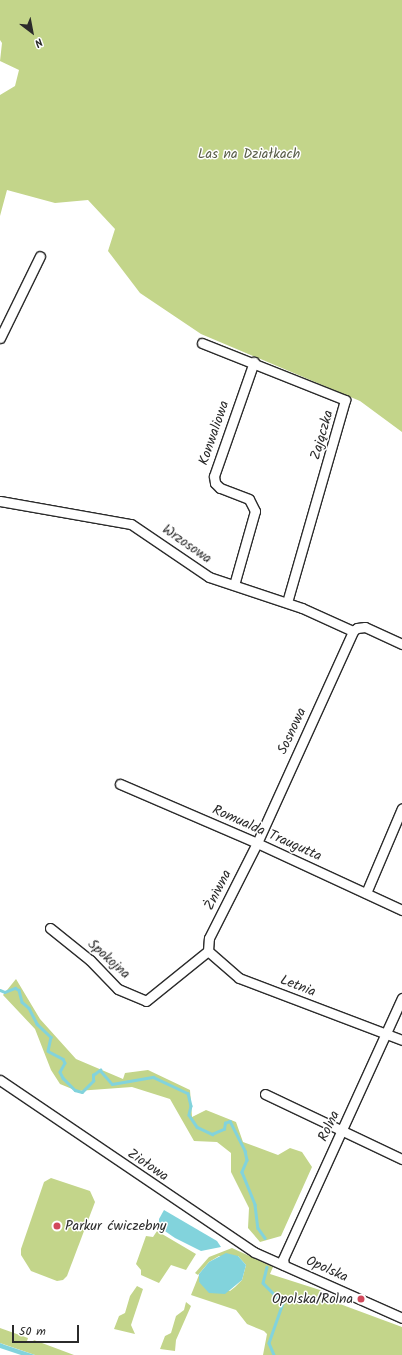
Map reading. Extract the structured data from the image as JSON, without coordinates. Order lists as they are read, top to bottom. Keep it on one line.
{"streets":{"street":["Konwaliowa","Zajączka","Wrzosowa","Sosnowa","Romualda Traugutta","Żniwna","Spokojna","Letnia","Rolna","Ziołowa","Opolska"]},"crossings":[["Konwaliowa","Zajączka"],["Konwaliowa","Wrzosowa"],["Zajączka","Wrzosowa"],["Wrzosowa","Sosnowa"],["Sosnowa","Romualda Traugutta"],["Sosnowa","Żniwna"],["Romualda Traugutta","Żniwna"],["Żniwna","Spokojna"],["Żniwna","Letnia"],["Spokojna","Letnia"],["Letnia","Rolna"],["Rolna","Ziołowa"],["Rolna","Opolska"],["Ziołowa","Opolska"]],"parks":["Las na Działkach"],"places":["Parkur ćwiczebny","Opolska/Rolna"],"scale_bar":"50 m","north":"bottom right"}
